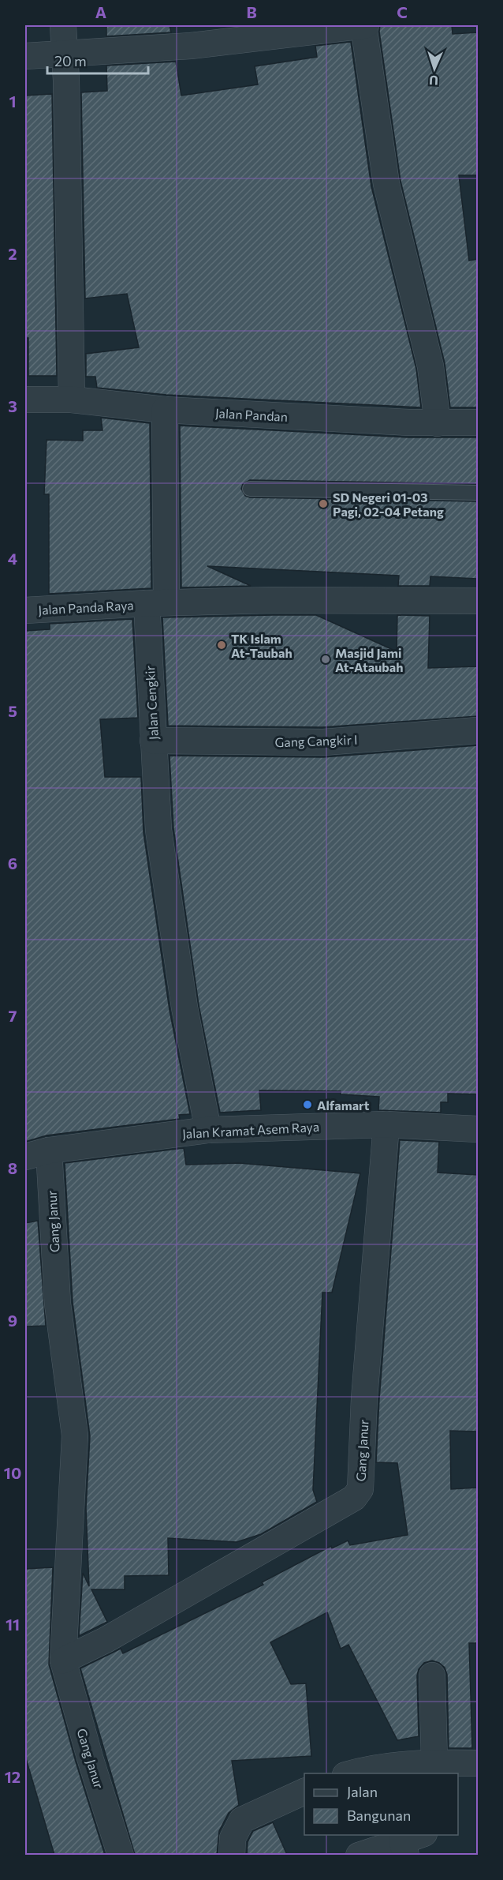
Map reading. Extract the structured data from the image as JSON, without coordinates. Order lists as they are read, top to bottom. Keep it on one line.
{"streets":{"street":["Jalan Pandan","Jalan Panda Raya","Jalan Cengkir","Gang Cangkir I","Jalan Kramat Asem Raya","Gang Janur"]},"crossings":[["Jalan Pandan","Jalan Cengkir"],["Jalan Panda Raya","Jalan Cengkir"],["Jalan Cengkir","Gang Cangkir I"],["Jalan Cengkir","Jalan Kramat Asem Raya"],["Jalan Kramat Asem Raya","Gang Janur"]],"places":["SD Negeri 01-03 Pagi, 02-04 Petang","TK Islam At-Taubah","Masjid Jami At-Ataubah","Alfamart"],"legend":["Jalan","Bangunan"],"scale_bar":"20 m","north":"bottom","grid":{"columns":["A","B","C"],"rows":["1","2","3","4","5","6","7","8","9","10","11","12"]}}
